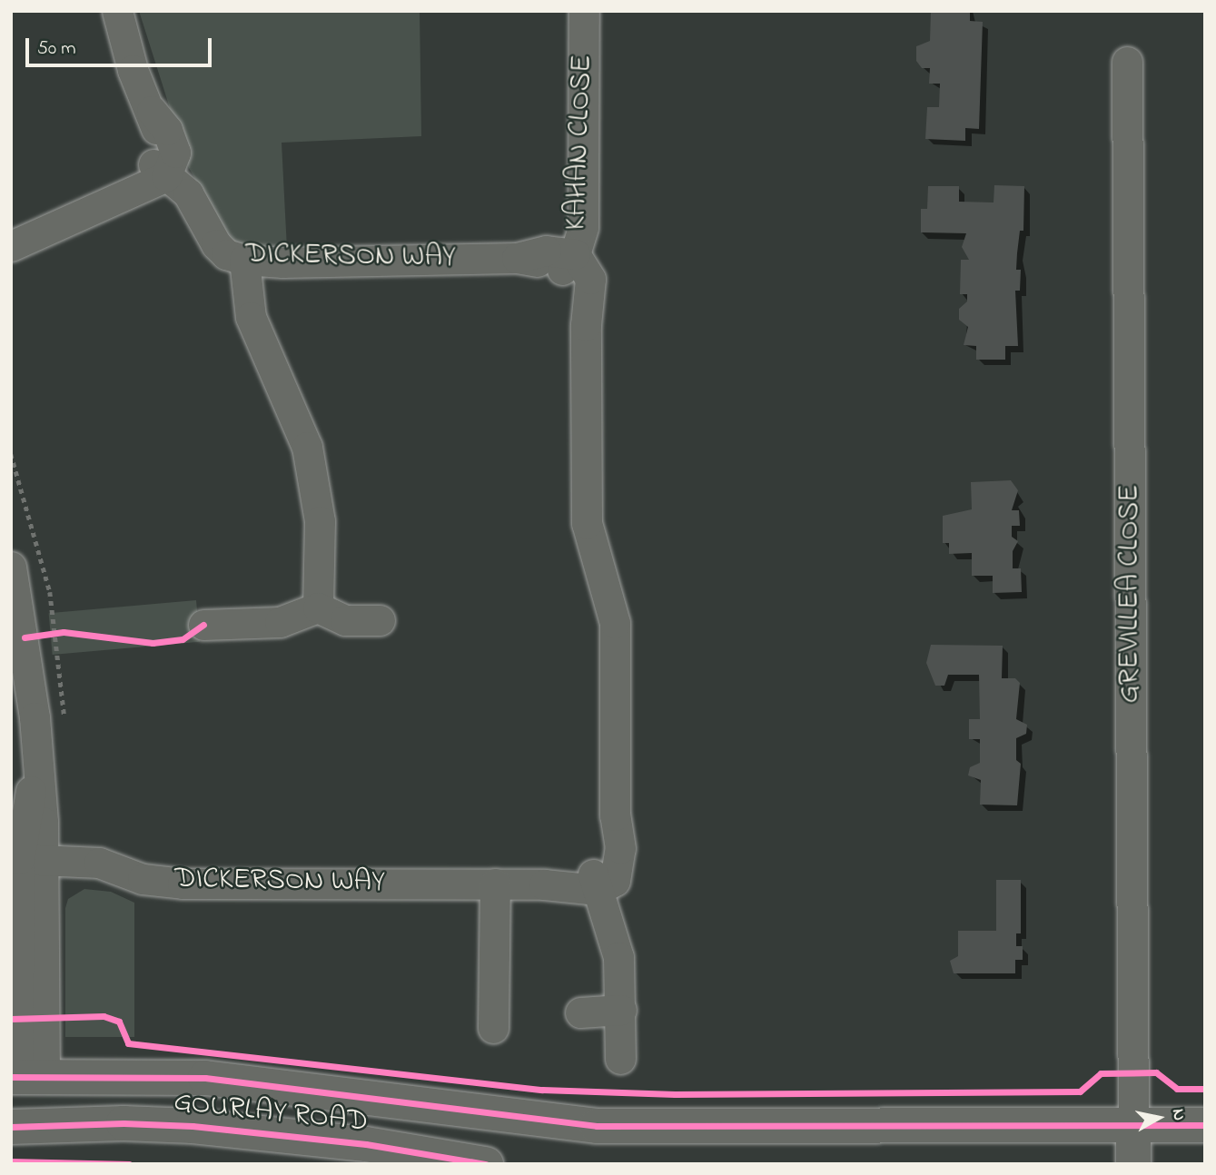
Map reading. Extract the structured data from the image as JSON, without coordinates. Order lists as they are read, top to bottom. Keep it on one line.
{"streets":{"main road":["GOURLAY ROAD"],"street":["KAHAN CLOSE","DICKERSON WAY","GREVILLEA CLOSE"]},"crossings":[["KAHAN CLOSE","DICKERSON WAY"],["GREVILLEA CLOSE","GOURLAY ROAD"]],"scale_bar":"50 m","north":"right"}
